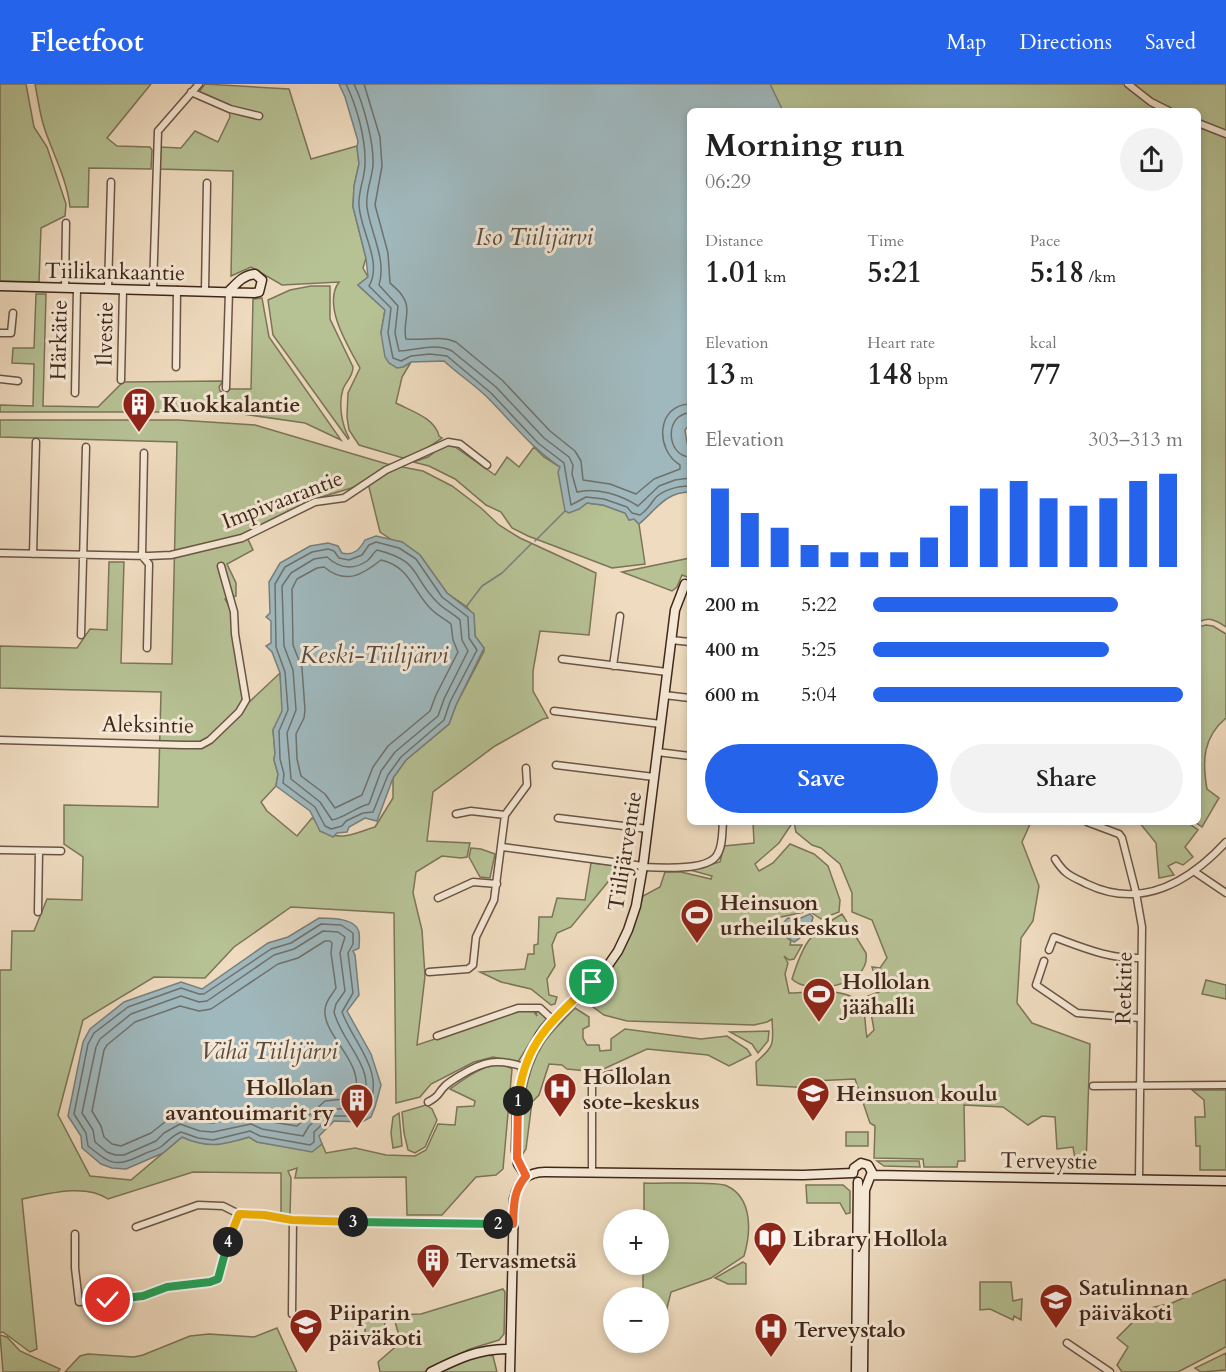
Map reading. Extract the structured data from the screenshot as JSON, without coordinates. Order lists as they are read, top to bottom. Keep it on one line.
{"streets":{"main road":["Tiilikankaantie","Tiilijärventie","Terveystie"],"street":["Ilvestie","Härkätie","Impivaarantie","Aleksintie","Retkitie"]},"crossings":[["Tiilikankaantie","Ilvestie"],["Tiilikankaantie","Härkätie"],["Retkitie","Terveystie"]],"water":["Iso Tiilijärvi","Keski-Tiilijärvi","Vähä Tiilijärvi"],"places":{"building":["Kuokkalantie","Hollolan avantouimarit ry","Tervasmetsä"],"sports":["Heinsuon urheilukeskus","Hollolan jäähalli"],"hospital":["Hollolan sote-keskus","Terveystalo"],"school or university":["Heinsuon koulu","Satulinnan päiväkoti","Piiparin päiväkoti"],"library":["Library Hollola"]},"page":{"header":"Fleetfoot","nav":["Map","Directions","Saved"],"heading":["Morning run","06:29"],"stats":[["Distance","1.01 km"],["Time","5:21"],["Pace","5:18 /km"],["Elevation","13 m"],["Heart rate","148 bpm"],["kcal","77"]],"chart":["Elevation","303–313 m"],"list":[{"name":"200 m","note":"5:22"},{"name":"400 m","note":"5:25"},{"name":"600 m","note":"5:04"}],"buttons":["Save","Share"],"pins":["1","3","2","4"],"map_buttons":["+","−"]}}
